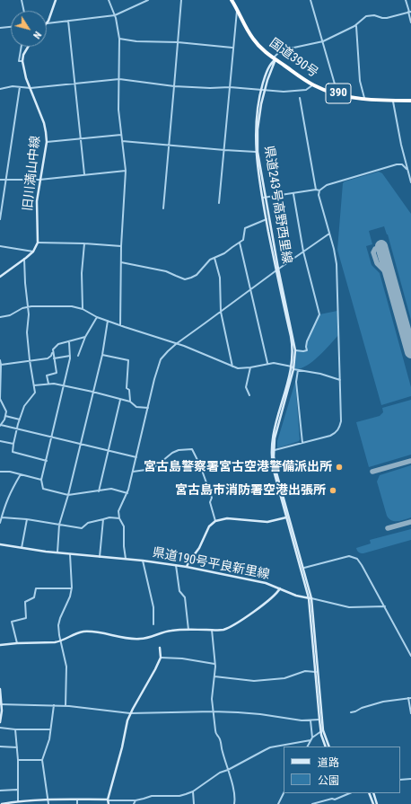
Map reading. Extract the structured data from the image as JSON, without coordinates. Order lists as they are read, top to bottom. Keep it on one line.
{"streets":{"highway":["国道390号","390"],"main road":["旧川満山中線","県道243号高野西里線","県道190号平良新里線"]},"crossings":[["国道390号","県道243号高野西里線"],["県道243号高野西里線","県道190号平良新里線"]],"places":["宮古島警察署宮古空港警備派出所","宮古島市消防署空港出張所"],"legend":["道路","公園"],"north":"bottom right"}
